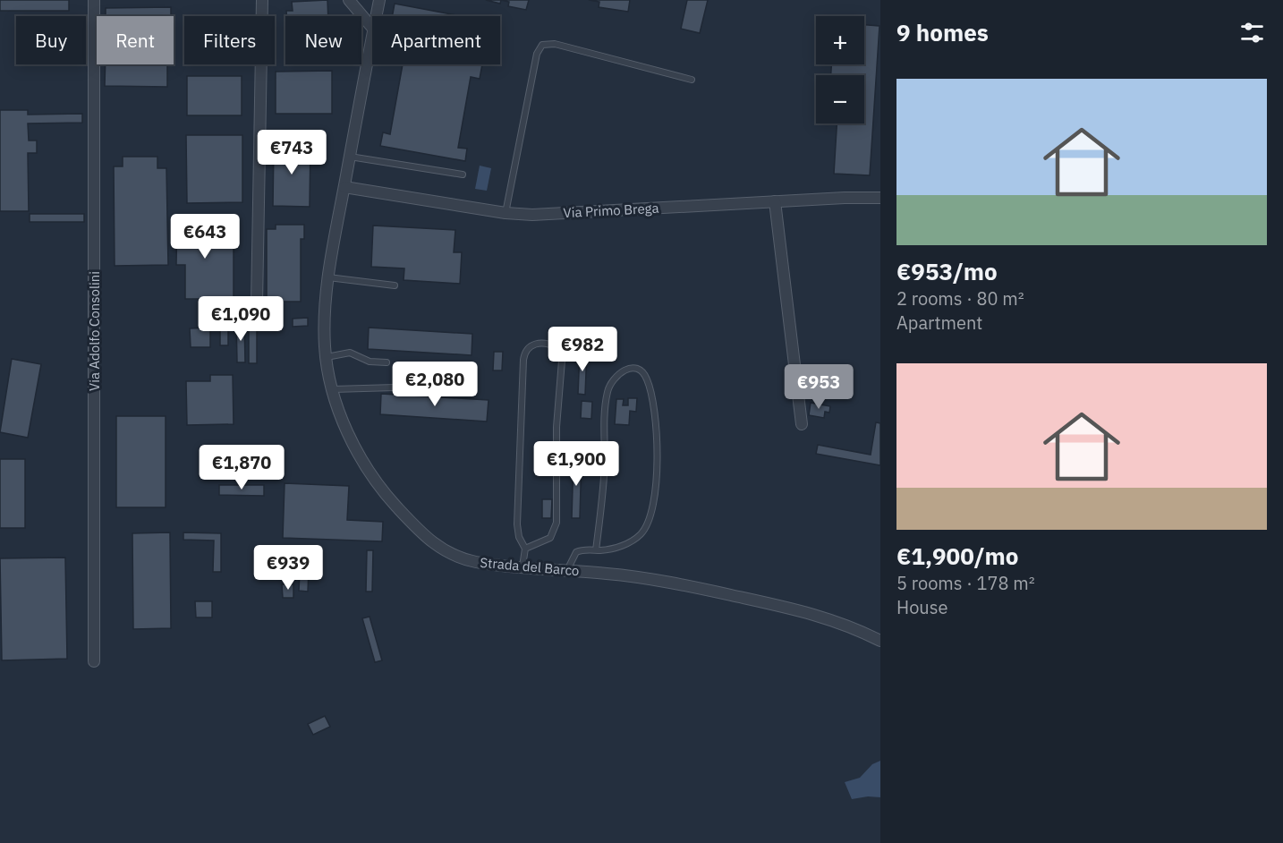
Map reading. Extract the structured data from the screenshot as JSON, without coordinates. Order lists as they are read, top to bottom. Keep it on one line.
{"streets":{"street":["Via Primo Brega","Via Adolfo Consolini","Strada del Barco"]},"crossings":[["Via Primo Brega","Strada del Barco"]],"page":{"heading":"9 homes","map_buttons":["+","−"],"chip":["Buy","Rent","Filters","New","Apartment"],"list":[{"name":"€953/mo","note":"2 rooms · 80 m² · Apartment"},{"name":"€1,900/mo","note":"5 rooms · 178 m² · House"}],"price":["€743","€643","€1,090","€982","€2,080","€953","€1,900","€1,870","€939"]}}
